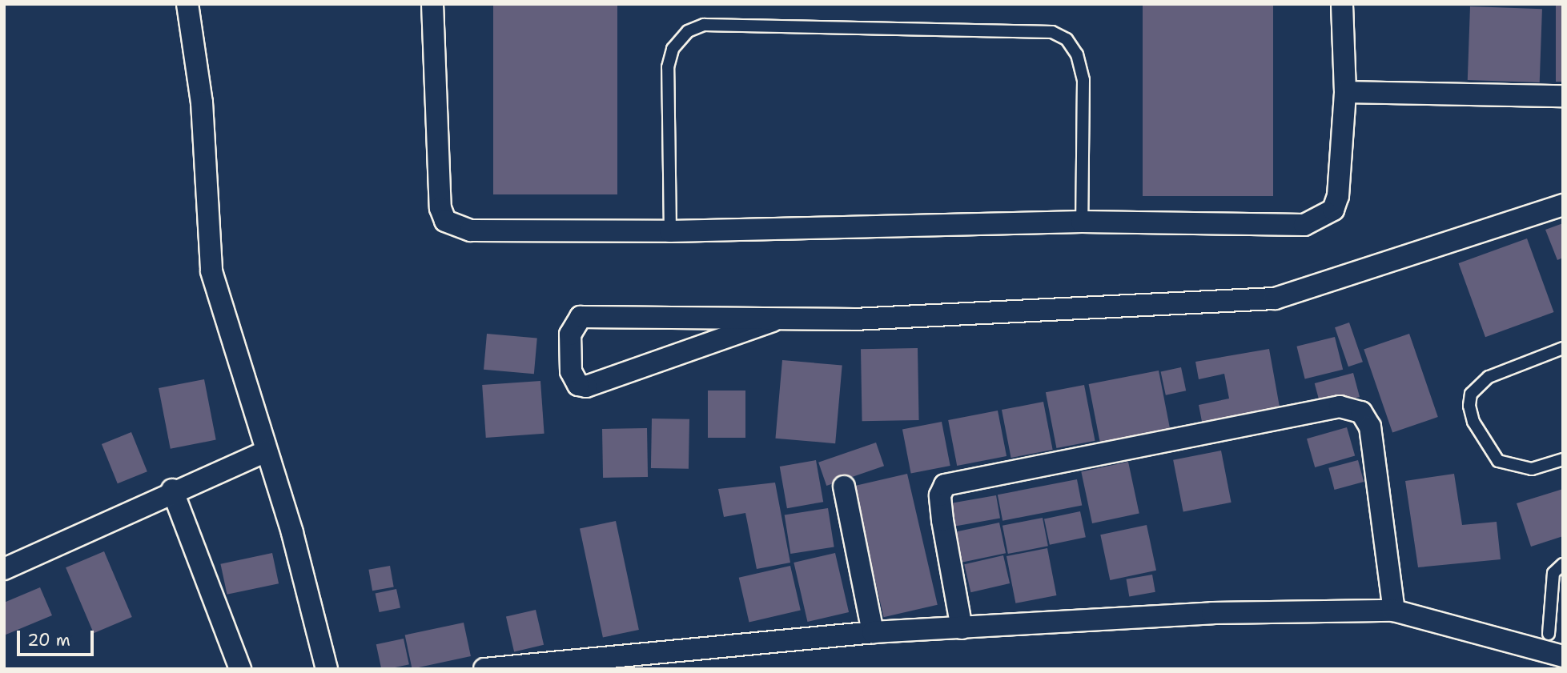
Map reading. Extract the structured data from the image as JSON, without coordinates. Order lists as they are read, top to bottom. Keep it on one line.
{"scale_bar":"20 m"}
